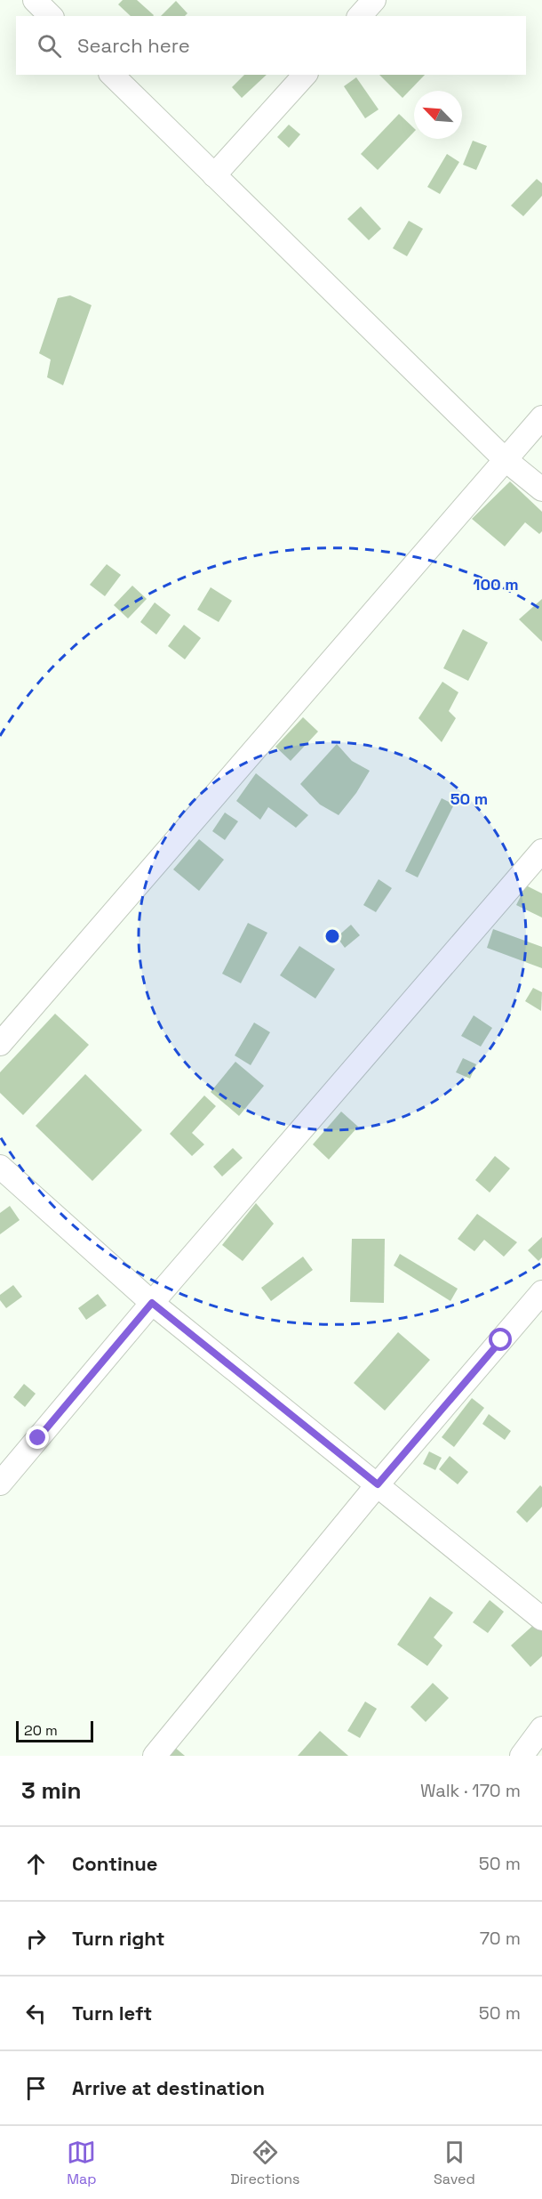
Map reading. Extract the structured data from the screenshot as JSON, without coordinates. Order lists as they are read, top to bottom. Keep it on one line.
{"scale_bar":"20 m","north":"top left","page":{"search":"Search here","scale":"20 m","heading":["3 min","Walk · 170 m"],"list":[["Continue","50 m"],["Turn right","70 m"],["Turn left","50 m"],"Arrive at destination"],"nav":["Map","Directions","Saved"]},"rings":["100 m","50 m"]}
